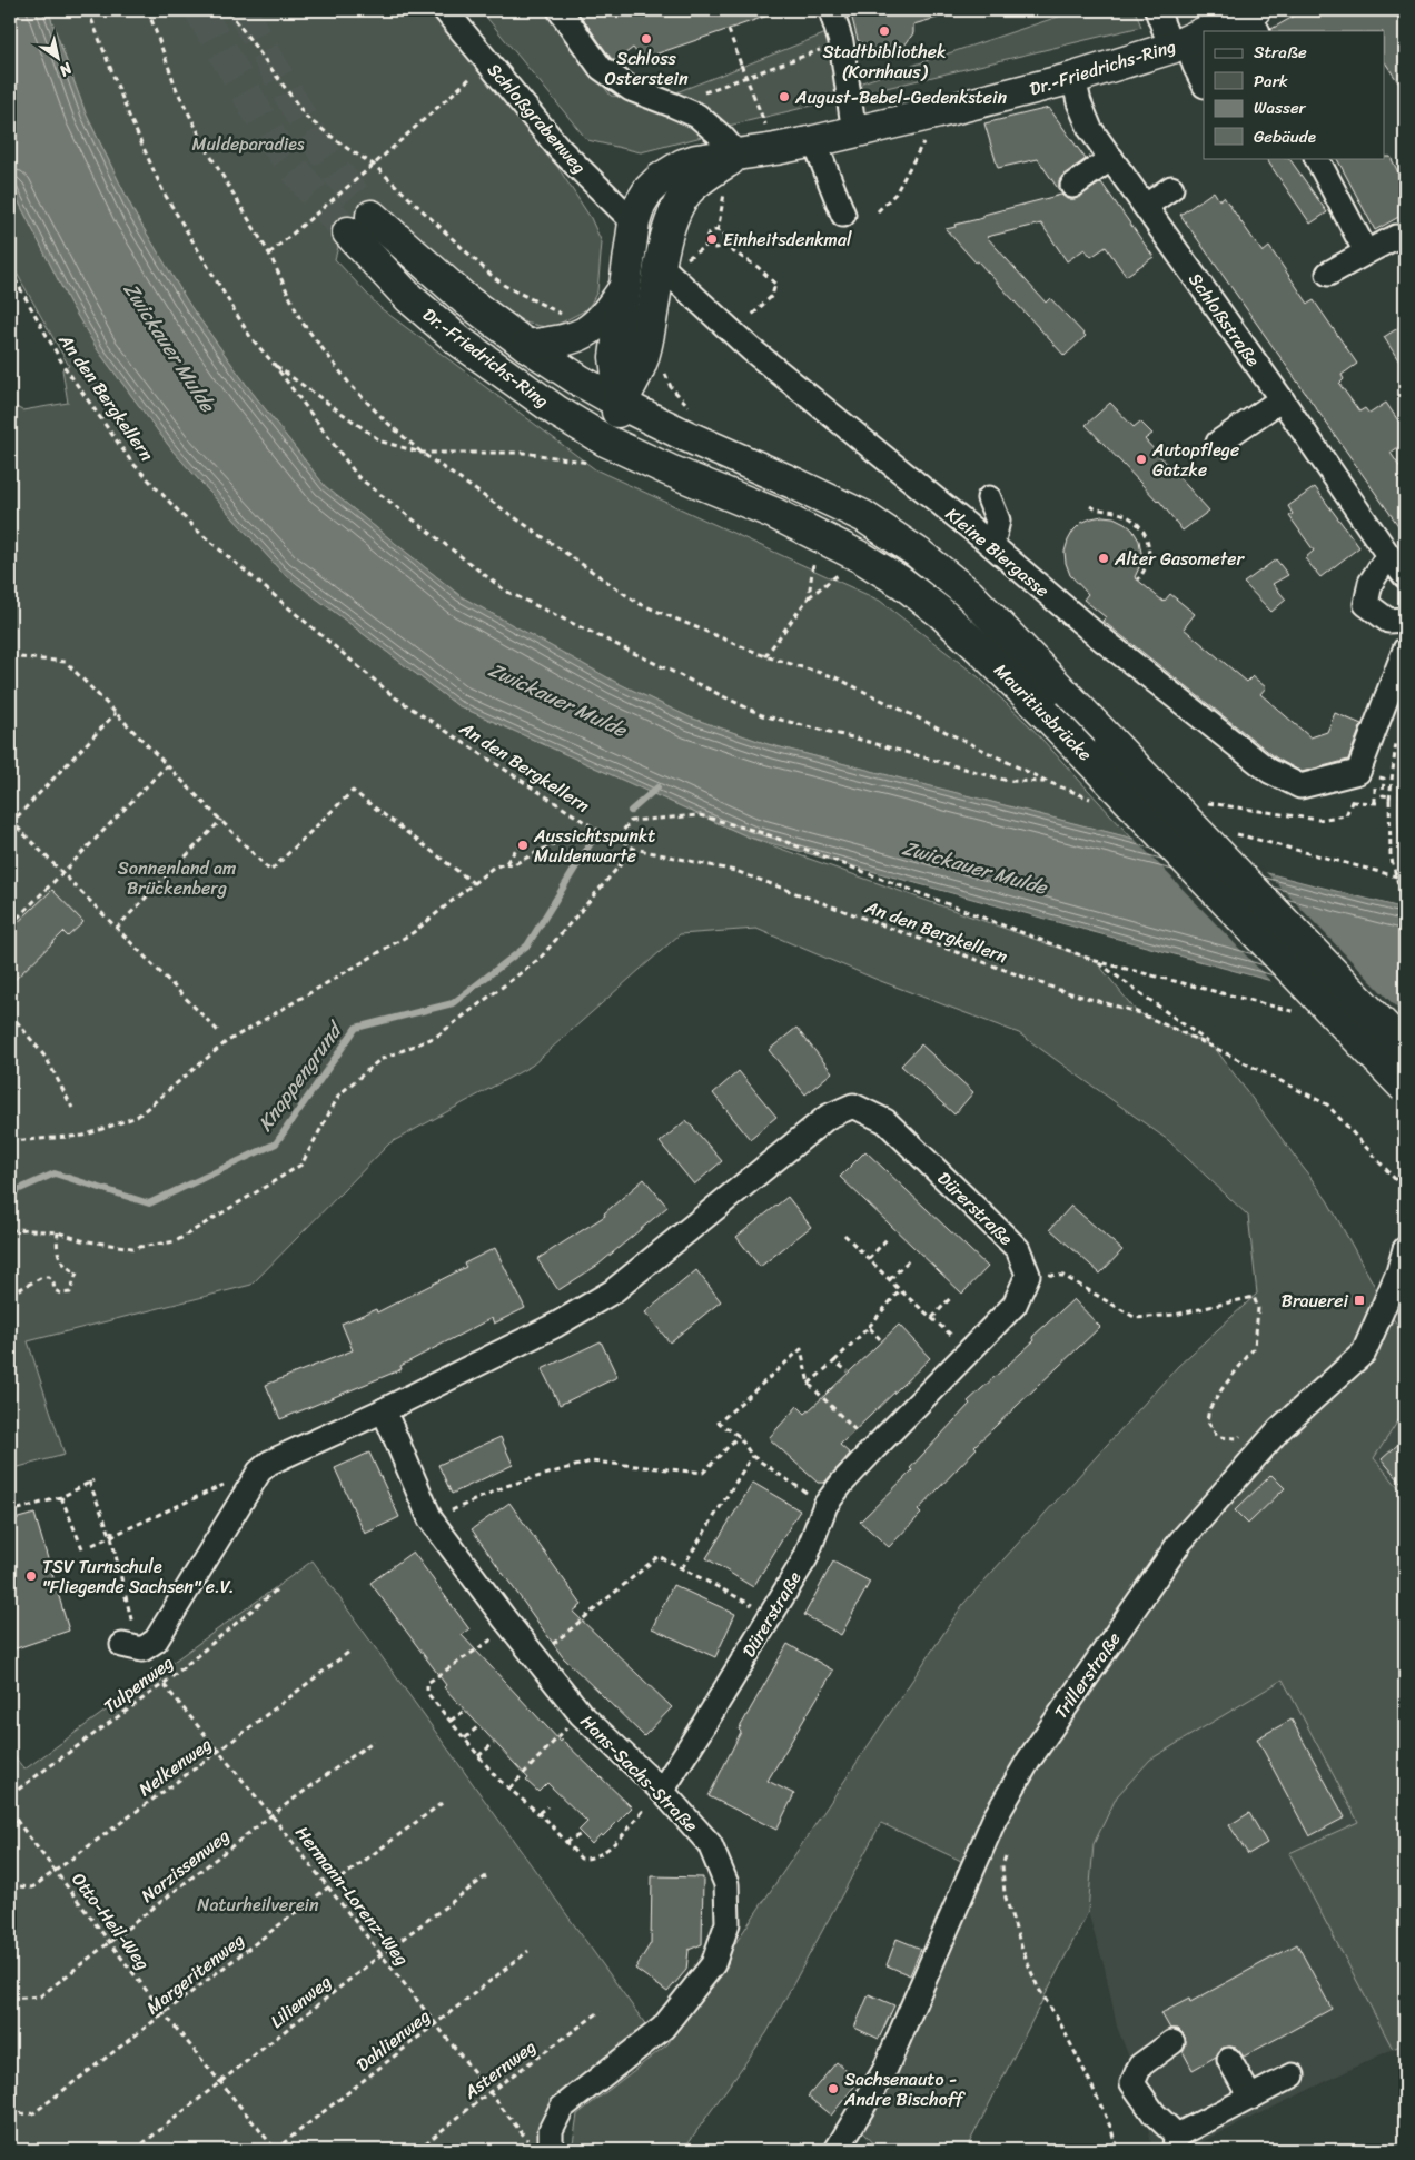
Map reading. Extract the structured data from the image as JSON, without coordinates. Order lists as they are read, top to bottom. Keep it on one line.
{"streets":{"main road":["Dr.-Friedrichs-Ring","Mauritiusbrücke"],"street":["Schloßgrabenweg","Schloßstraße","Kleine Biergasse","Dürerstraße","Trillerstraße","Hans-Sachs-Straße"],"path":["An den Bergkellern","Tulpenweg","Nelkenweg","Narzissenweg","Hermann-Lorenz-Weg","Otto-Heil-Weg","Margeritenweg","Lilienweg","Dahlienweg","Asternweg"]},"crossings":[["Dr.-Friedrichs-Ring","Schloßgrabenweg"],["Dr.-Friedrichs-Ring","Schloßstraße"],["Dr.-Friedrichs-Ring","Kleine Biergasse"],["Dr.-Friedrichs-Ring","Mauritiusbrücke"],["Dürerstraße","Hans-Sachs-Straße"],["Tulpenweg","Hermann-Lorenz-Weg"],["Nelkenweg","Hermann-Lorenz-Weg"],["Nelkenweg","Otto-Heil-Weg"],["Narzissenweg","Hermann-Lorenz-Weg"],["Narzissenweg","Otto-Heil-Weg"],["Hermann-Lorenz-Weg","Margeritenweg"],["Hermann-Lorenz-Weg","Lilienweg"],["Hermann-Lorenz-Weg","Dahlienweg"],["Hermann-Lorenz-Weg","Asternweg"],["Otto-Heil-Weg","Margeritenweg"],["Otto-Heil-Weg","Lilienweg"],["Otto-Heil-Weg","Dahlienweg"]],"water":["Zwickauer Mulde","Knappengrund"],"parks":["Muldeparadies","Sonnenland am Brückenberg","Naturheilverein"],"places":{"other":["Stadtbibliothek (Kornhaus)","Schloss Osterstein","August-Bebel-Gedenkstein","Einheitsdenkmal","Autopflege Gatzke","Alter Gasometer","Aussichtspunkt Muldenwarte","TSV Turnschule \"Fliegende Sachsen\" e.V.","Sachsenauto - Andre Bischoff"],"transit":["Brauerei"]},"legend":["Straße","Park","Wasser","Gebäude"],"north":"bottom right"}
